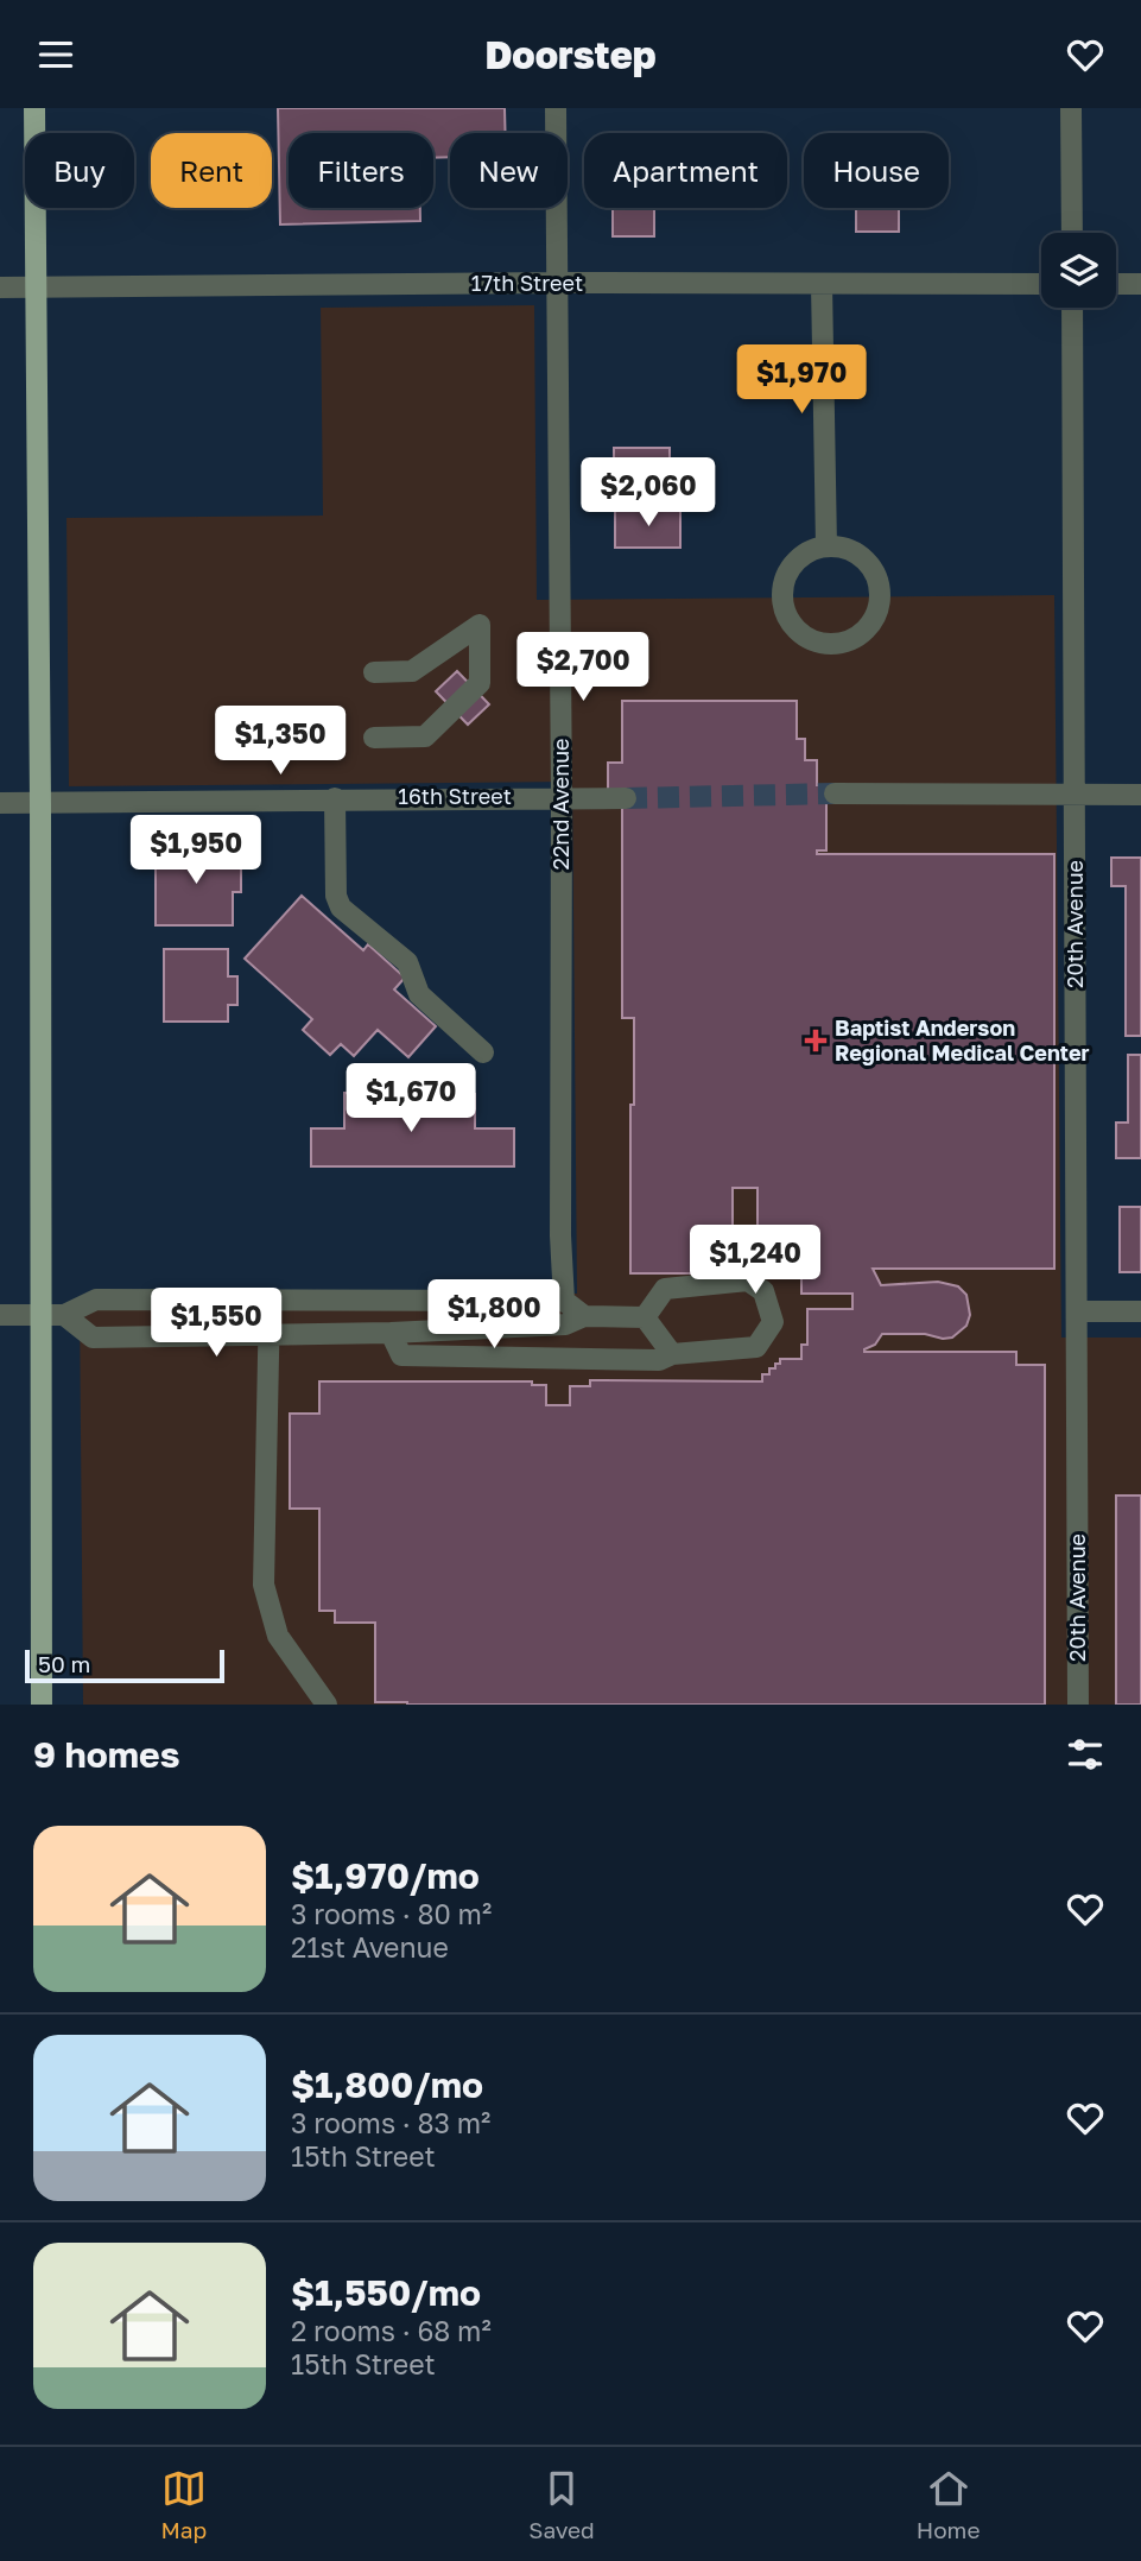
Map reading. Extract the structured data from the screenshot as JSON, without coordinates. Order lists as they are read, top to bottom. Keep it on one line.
{"streets":{"street":["17th Street","16th Street","22nd Avenue","20th Avenue"]},"crossings":[["17th Street","22nd Avenue"],["16th Street","22nd Avenue"]],"places":{"health":["Baptist Anderson Regional Medical Center"]},"scale_bar":"50 m","page":{"header":"Doorstep","chip":["Buy","Rent","Filters","New","Apartment","House"],"price":["$1,970","$2,060","$2,700","$1,350","$1,950","$1,670","$1,240","$1,800","$1,550"],"scale":"50 m","heading":"9 homes","list":[{"name":"$1,970/mo","note":"3 rooms · 80 m² · 21st Avenue"},{"name":"$1,800/mo","note":"3 rooms · 83 m² · 15th Street"},{"name":"$1,550/mo","note":"2 rooms · 68 m² · 15th Street"}],"tabs":["Map","Saved","Home"]}}
